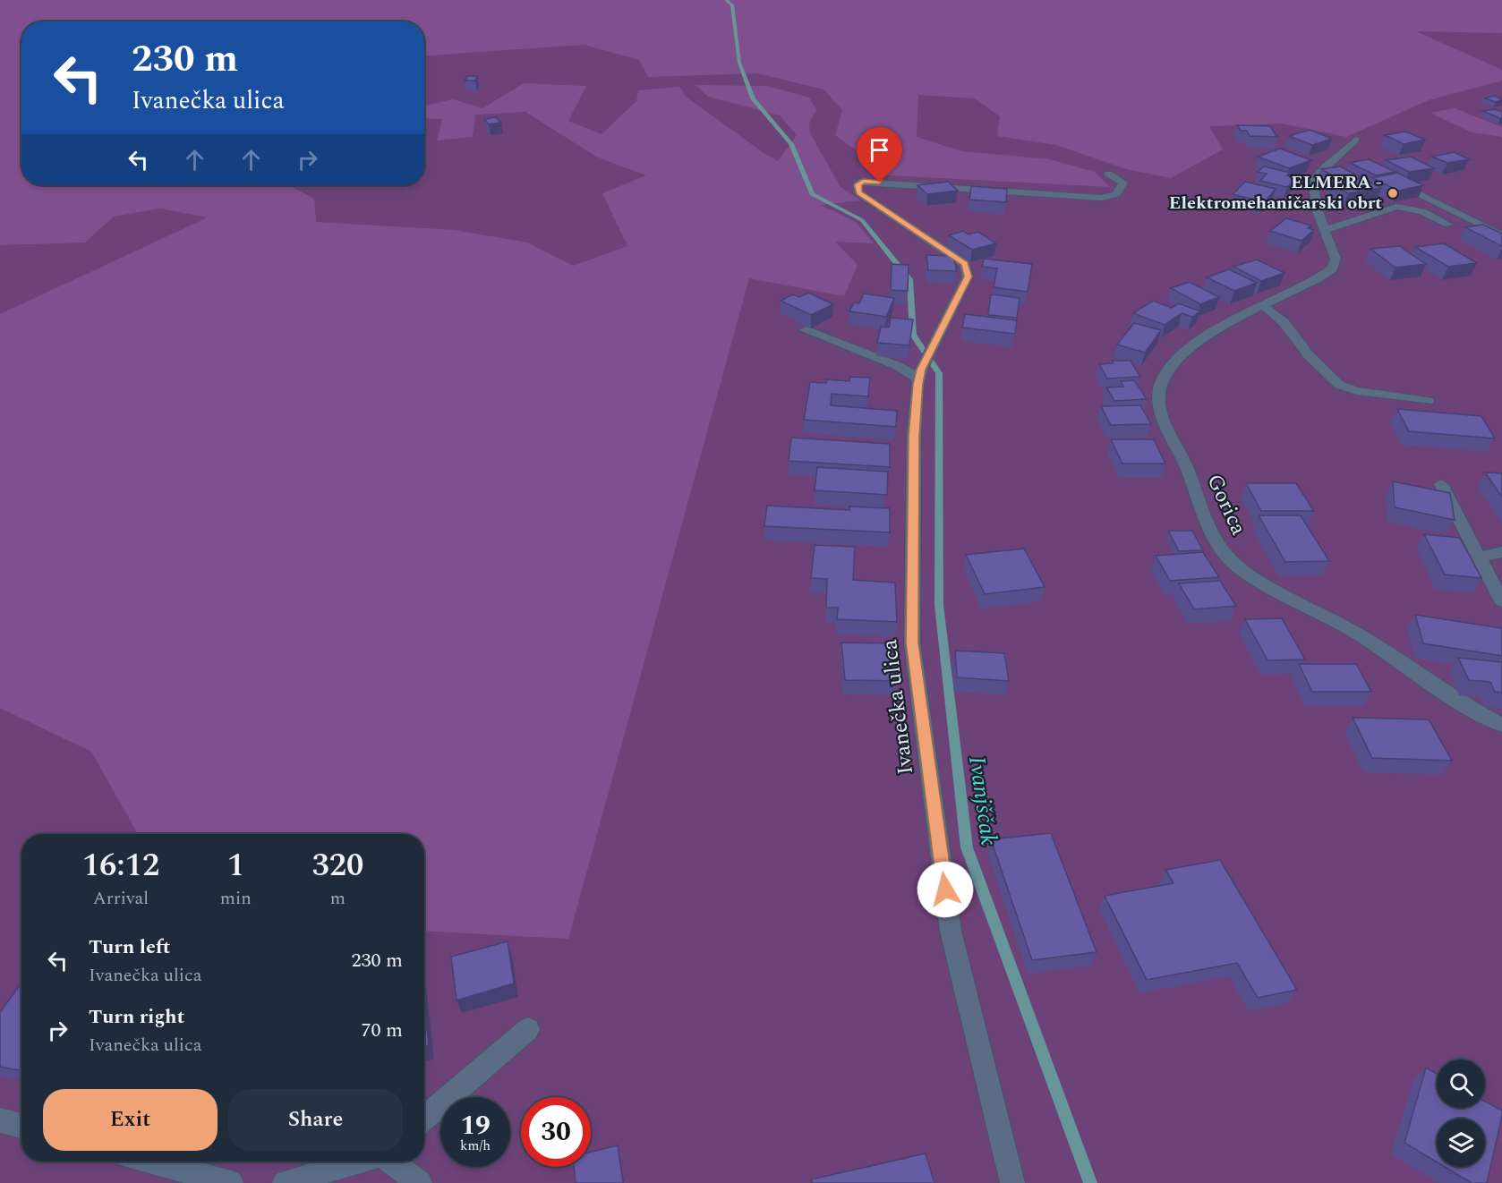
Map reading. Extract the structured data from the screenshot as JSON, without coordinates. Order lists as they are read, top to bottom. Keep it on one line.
{"streets":{"street":["Gorica","Ivanečka ulica"]},"water":["Ivanjščak"],"places":["ELMERA - Elektromehaničarski obrt"],"page":{"turn":["230 m","Ivanečka ulica"],"eta":["16:12","Arrival","1","min","320","m"],"list":[{"name":"Turn left","note":"Ivanečka ulica","value":"230 m"},{"name":"Turn right","note":"Ivanečka ulica","value":"70 m"}],"buttons":["Exit","Share"],"speed":"19 km/h","limit":"30"}}
